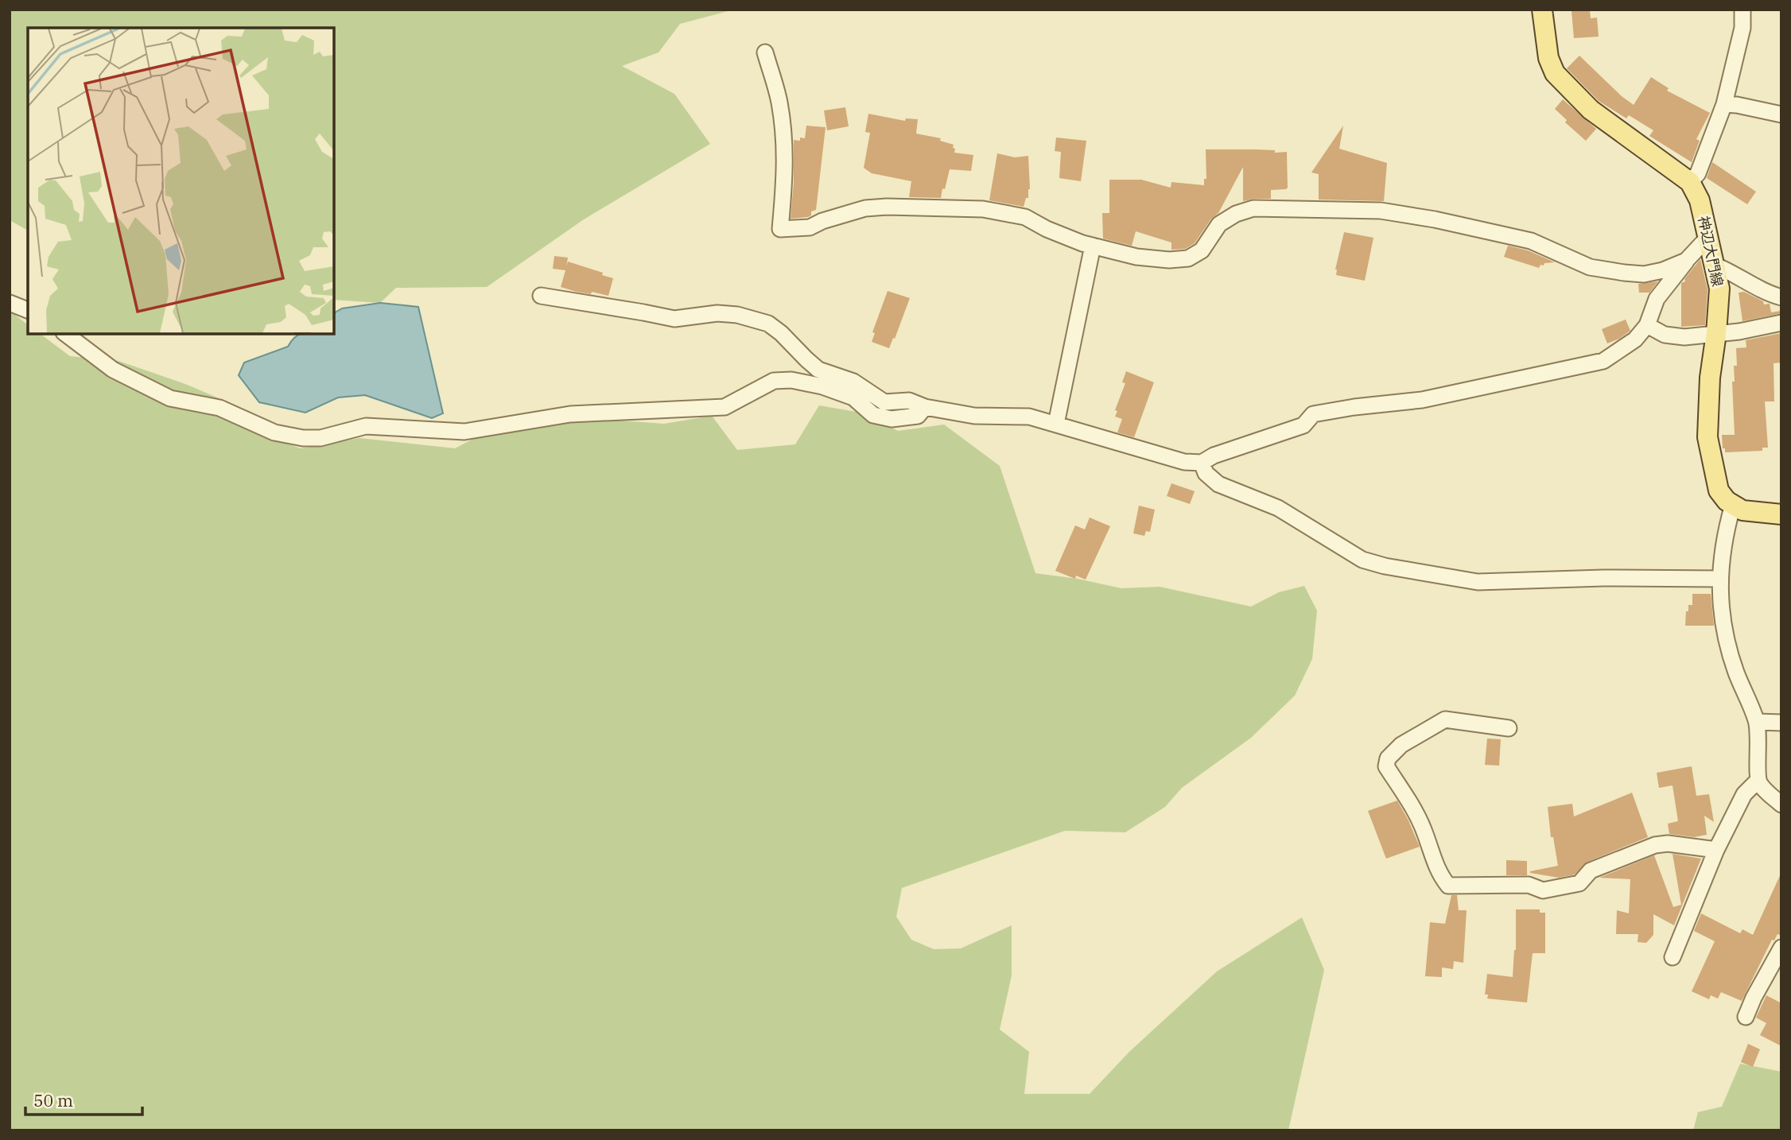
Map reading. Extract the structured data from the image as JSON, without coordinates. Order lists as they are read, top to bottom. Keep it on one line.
{"streets":{"main road":["神辺大門線"]},"scale_bar":"50 m"}
